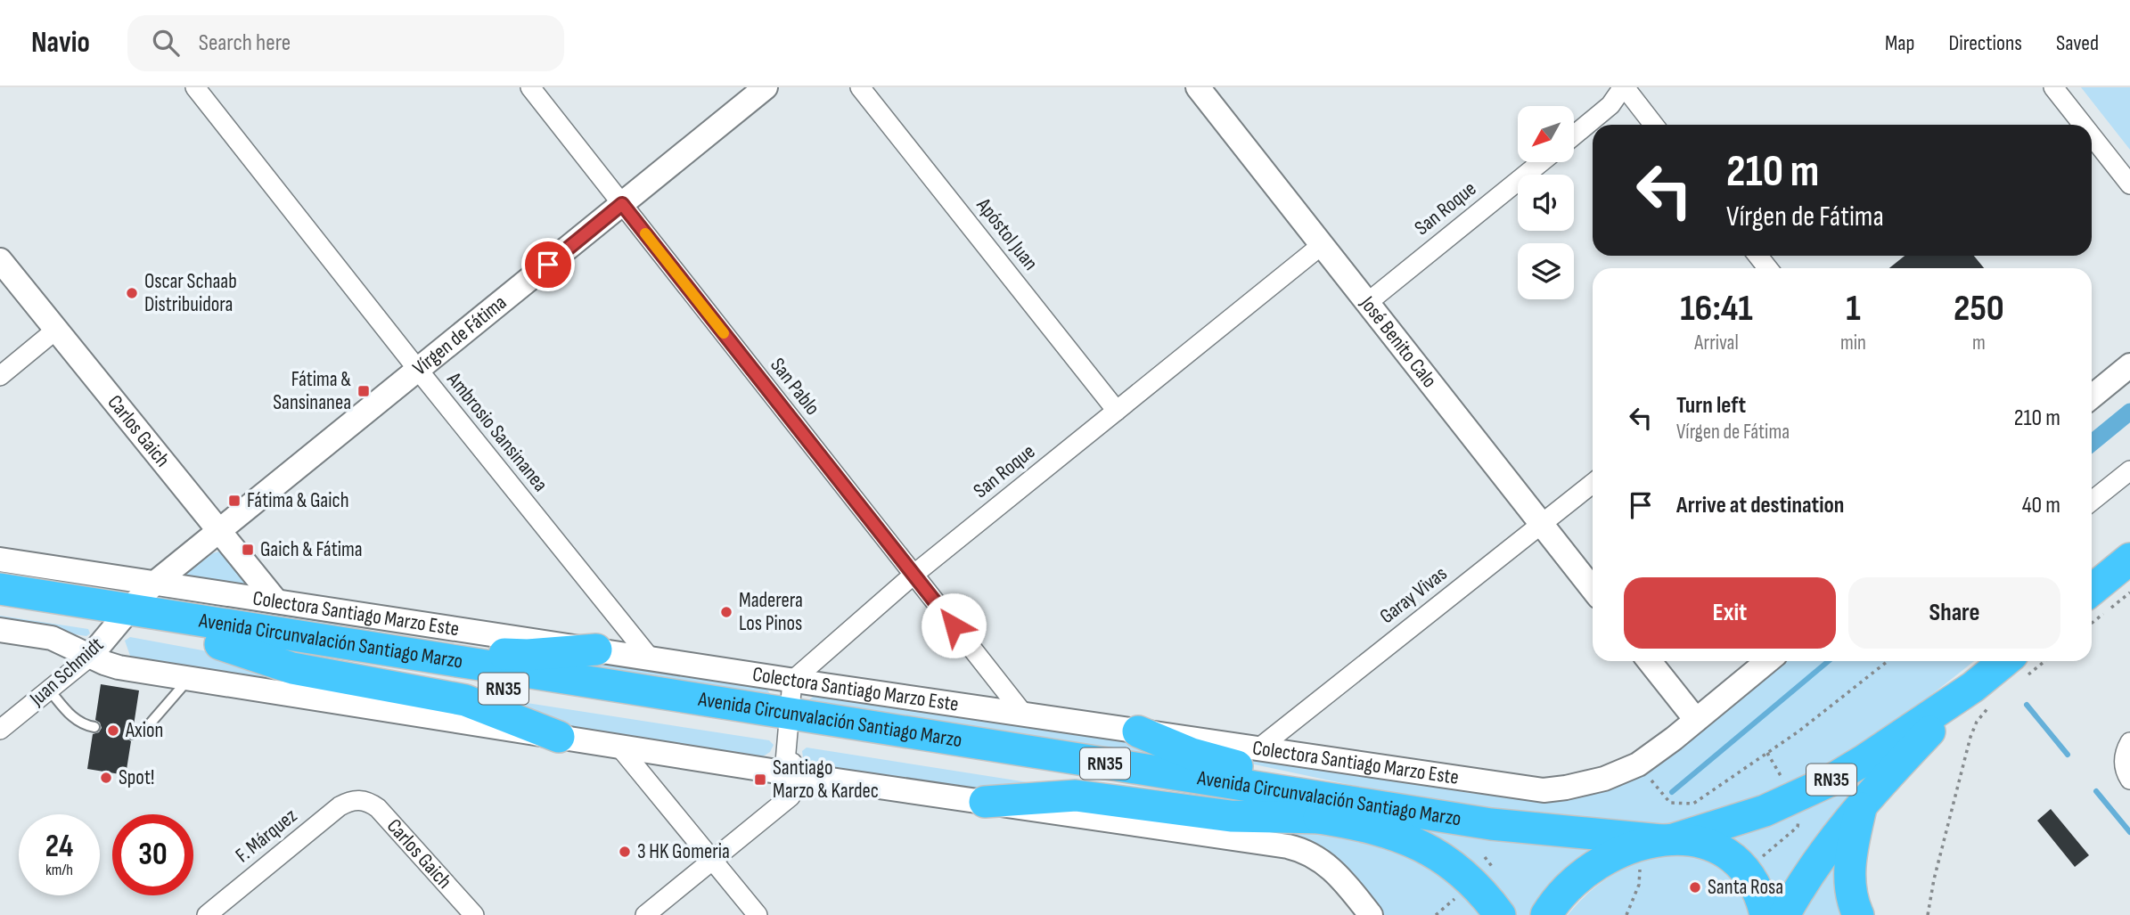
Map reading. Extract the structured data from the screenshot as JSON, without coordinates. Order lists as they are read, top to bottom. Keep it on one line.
{"streets":{"highway":["Avenida Circunvalación Santiago Marzo","RN35"],"street":["San Roque","Apóstol Juan","Vírgen de Fátima","José Benito Calo","San Pablo","Carlos Gaich","Ambrosio Sansinanea","Garay Vivas","Colectora Santiago Marzo Este","Juan Schmidt","F. Márquez"]},"crossings":[["San Roque","Apóstol Juan"],["San Roque","José Benito Calo"],["San Roque","San Pablo"],["San Roque","Colectora Santiago Marzo Este"],["Vírgen de Fátima","San Pablo"],["Vírgen de Fátima","Carlos Gaich"],["Vírgen de Fátima","Ambrosio Sansinanea"],["Vírgen de Fátima","Colectora Santiago Marzo Este"],["Vírgen de Fátima","Juan Schmidt"],["José Benito Calo","Garay Vivas"],["San Pablo","Colectora Santiago Marzo Este"],["Carlos Gaich","Colectora Santiago Marzo Este"],["Carlos Gaich","F. Márquez"],["Ambrosio Sansinanea","Colectora Santiago Marzo Este"],["Garay Vivas","Colectora Santiago Marzo Este"],["Colectora Santiago Marzo Este","Juan Schmidt"],["Avenida Circunvalación Santiago Marzo","Juan Schmidt"],["Avenida Circunvalación Santiago Marzo","RN35"]],"places":{"other":["Oscar Schaab Distribuidora","Maderera Los Pinos","Axion","Spot!","3 HK Gomeria","Santa Rosa"],"transit":["Fátima & Sansinanea","Fátima & Gaich","Gaich & Fátima","Santiago Marzo & Kardec"]},"north":"bottom left","page":{"header":"Navio","search":"Search here","nav":["Map","Directions","Saved"],"turn":["210 m","Vírgen de Fátima"],"eta":["16:41","Arrival","1","min","250","m"],"list":[{"name":"Turn left","note":"Vírgen de Fátima","value":"210 m"},{"name":"Arrive at destination","value":"40 m"}],"buttons":["Exit","Share"],"speed":"24 km/h","limit":"30"}}
